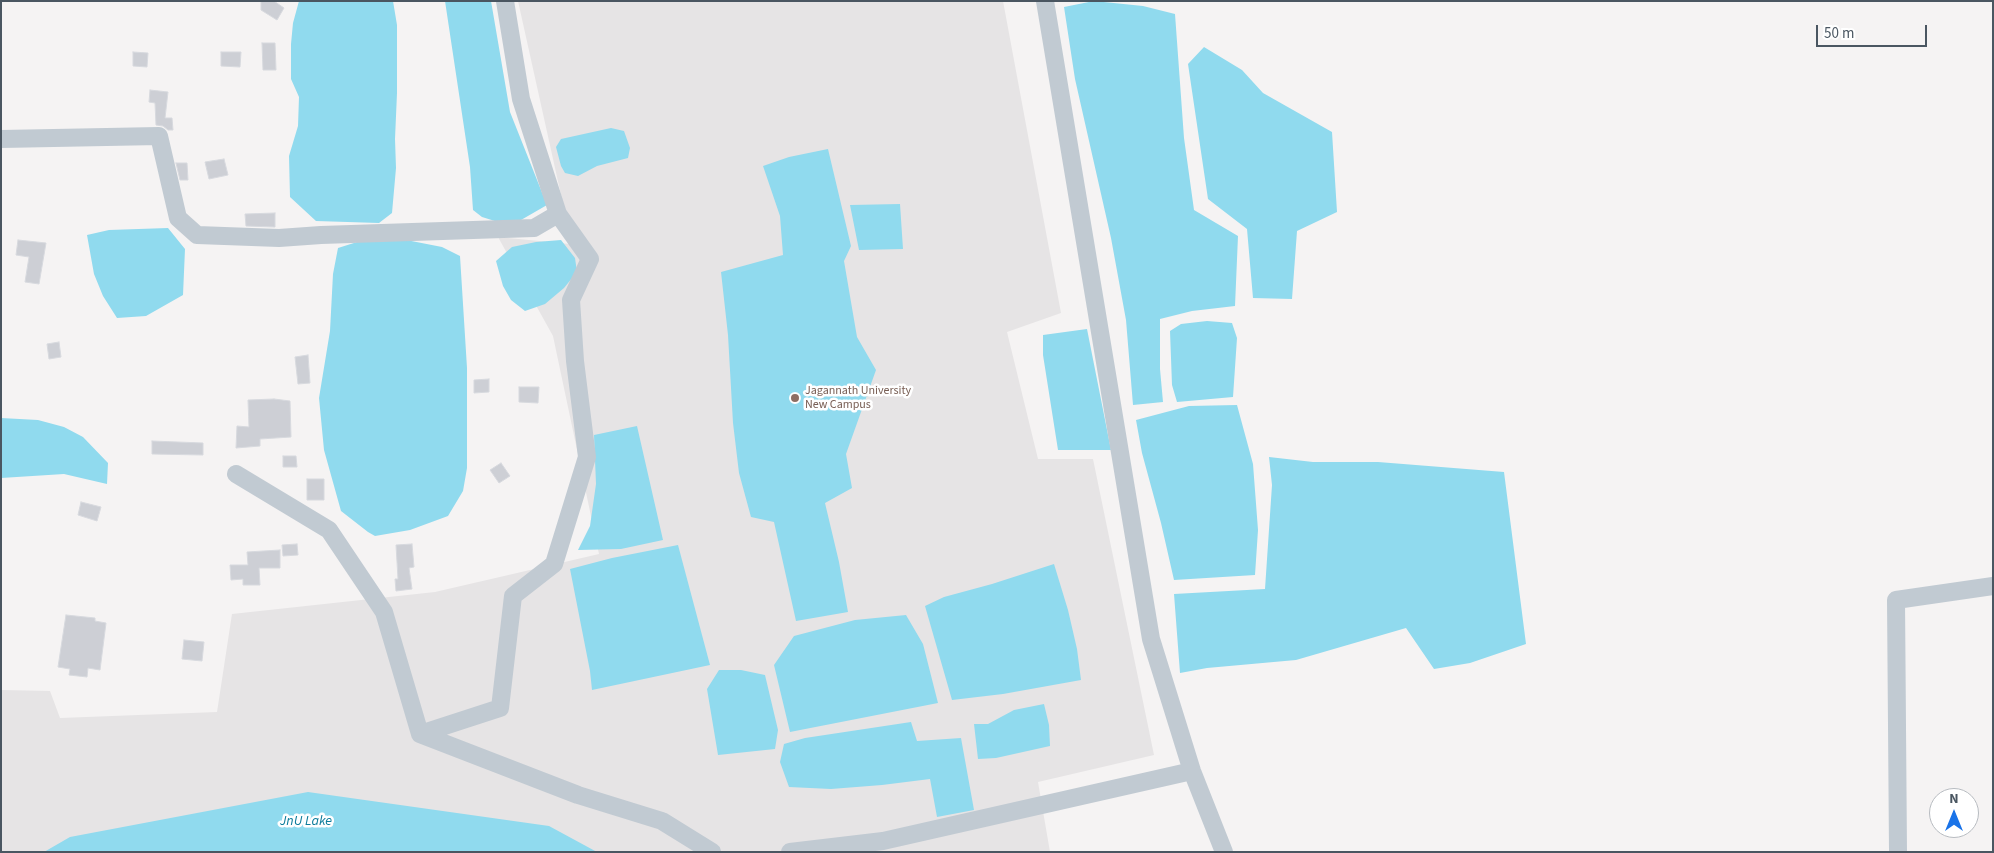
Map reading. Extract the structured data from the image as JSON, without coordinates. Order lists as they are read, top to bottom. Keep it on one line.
{"water":["JnU Lake"],"places":["Jagannath University New Campus"],"scale_bar":"50 m","north":"top"}
